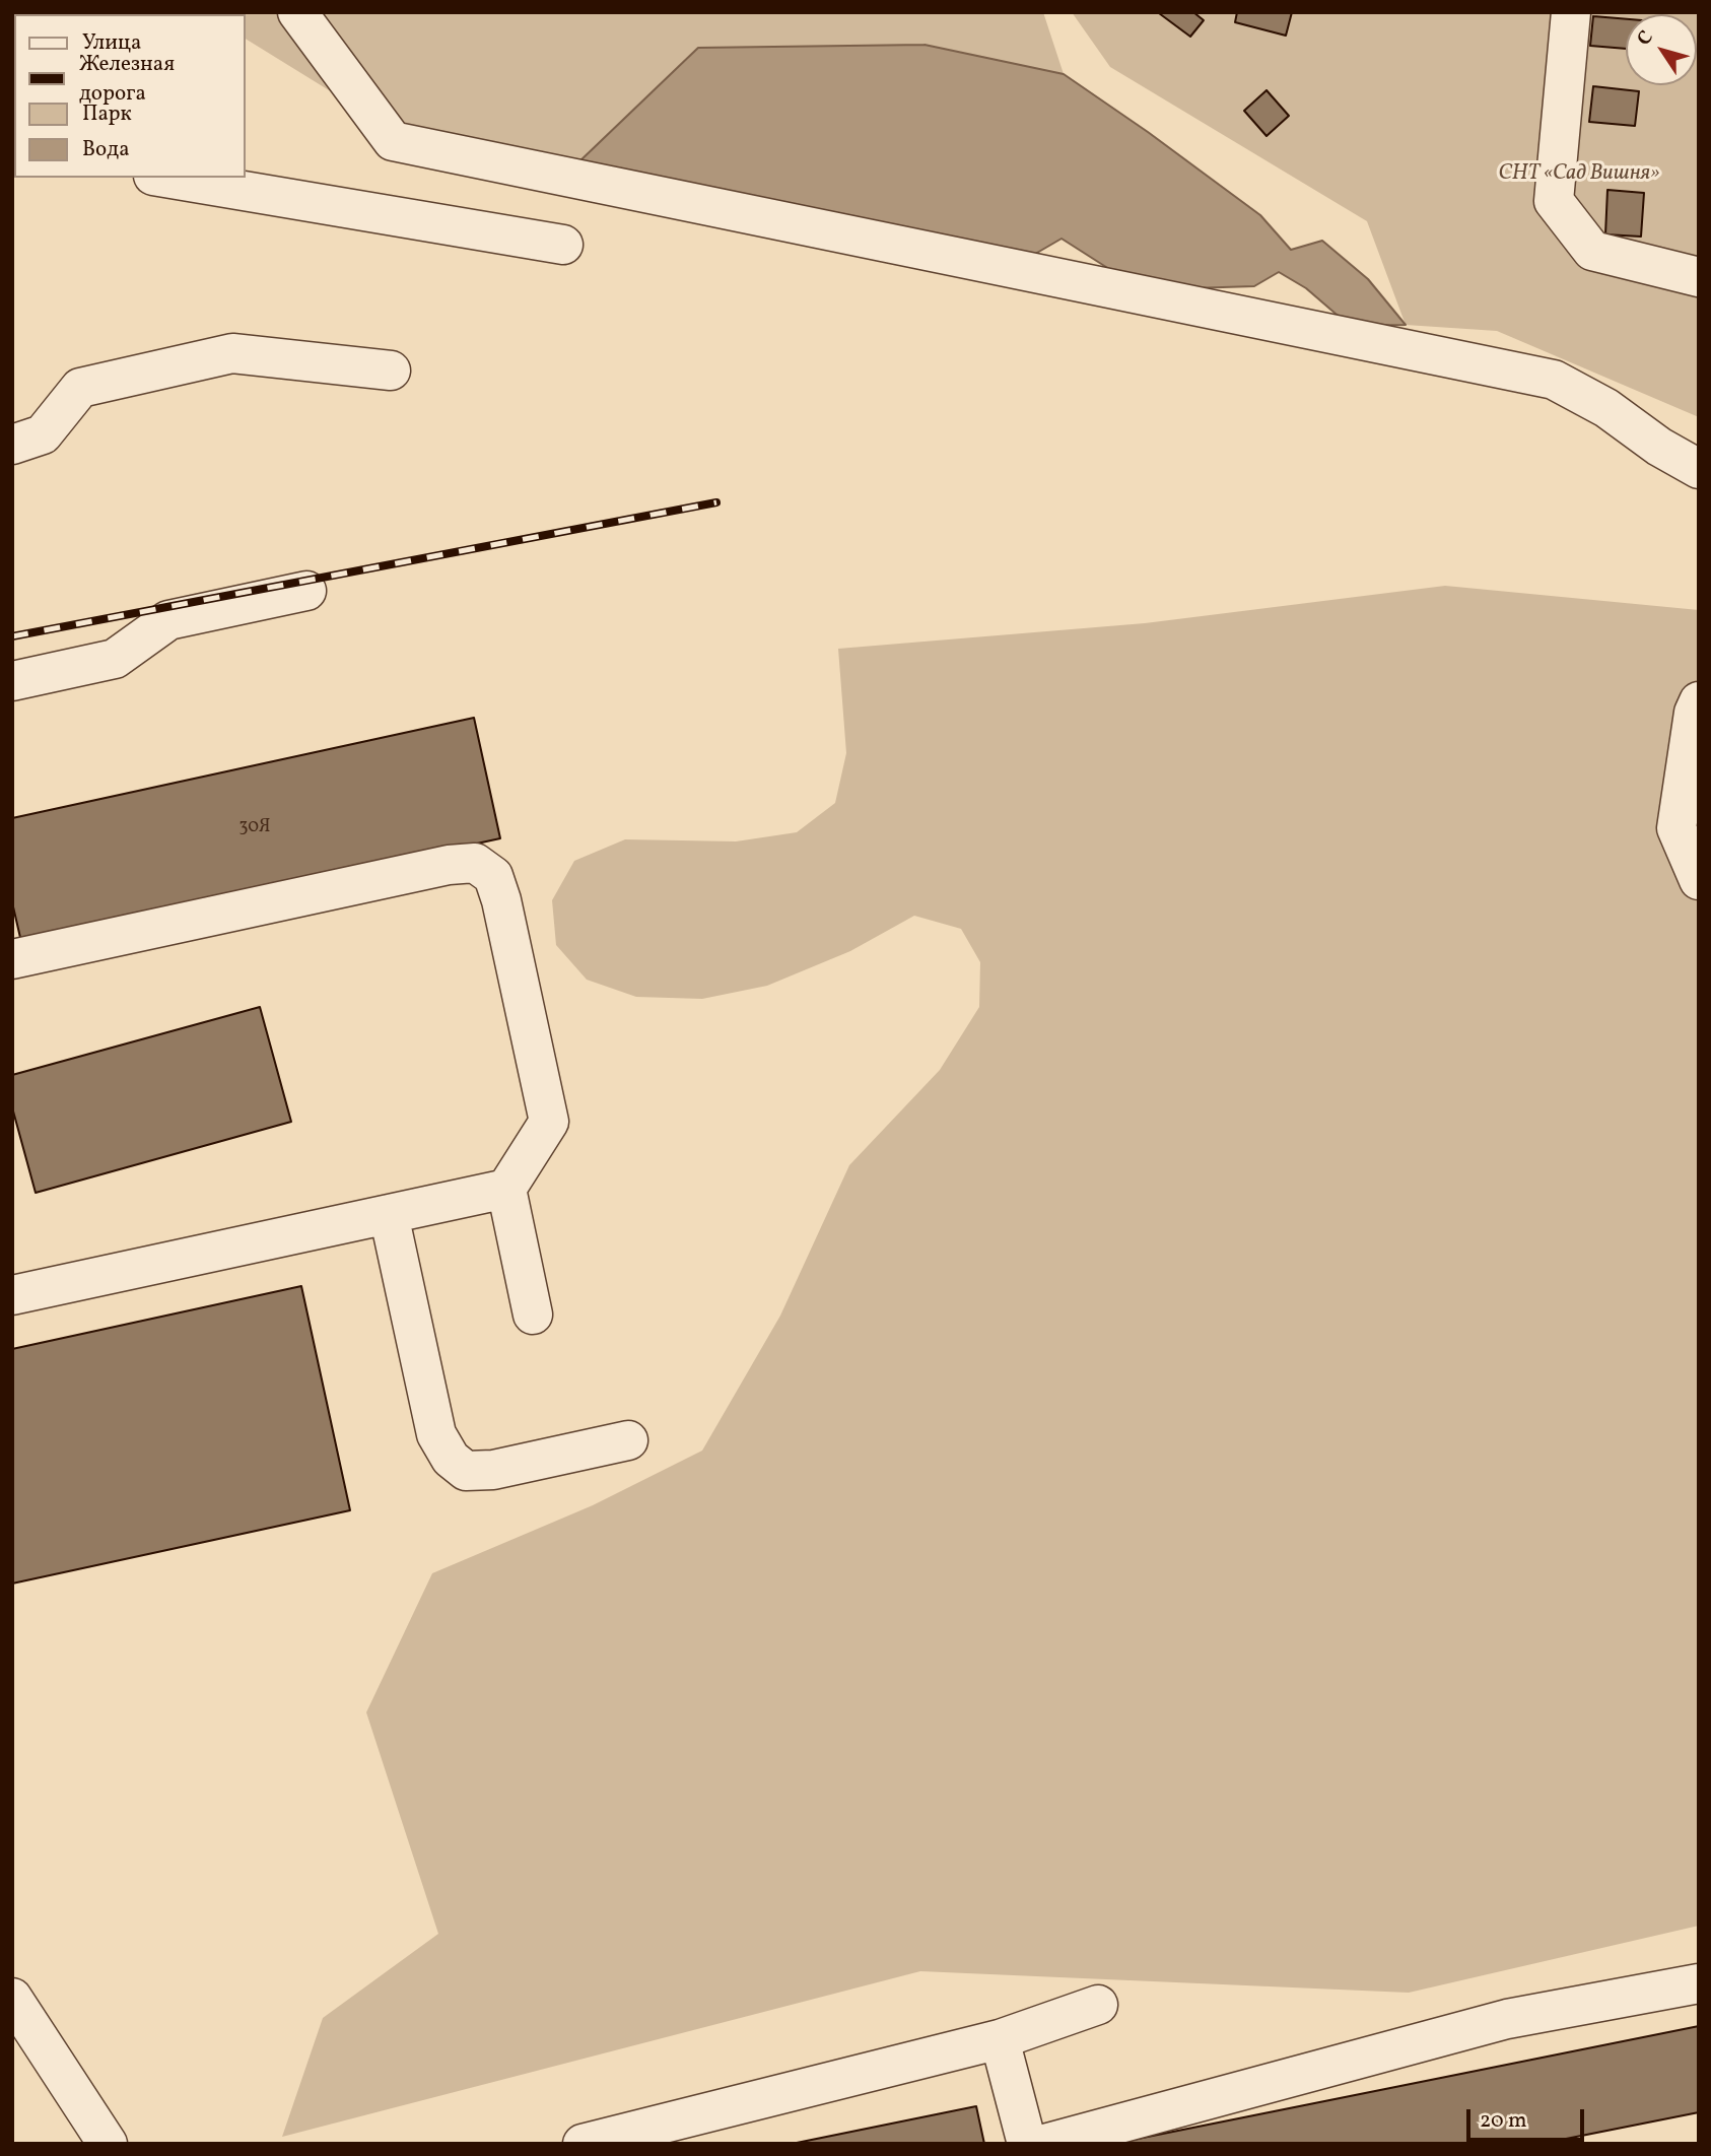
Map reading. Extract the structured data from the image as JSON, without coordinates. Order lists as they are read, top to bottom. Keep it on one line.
{"parks":["СНТ «Сад Вишня»"],"house_numbers":["30Я"],"legend":["Улица","Железная дорога","Парк","Вода"],"scale_bar":"20 m","north":"top left"}
